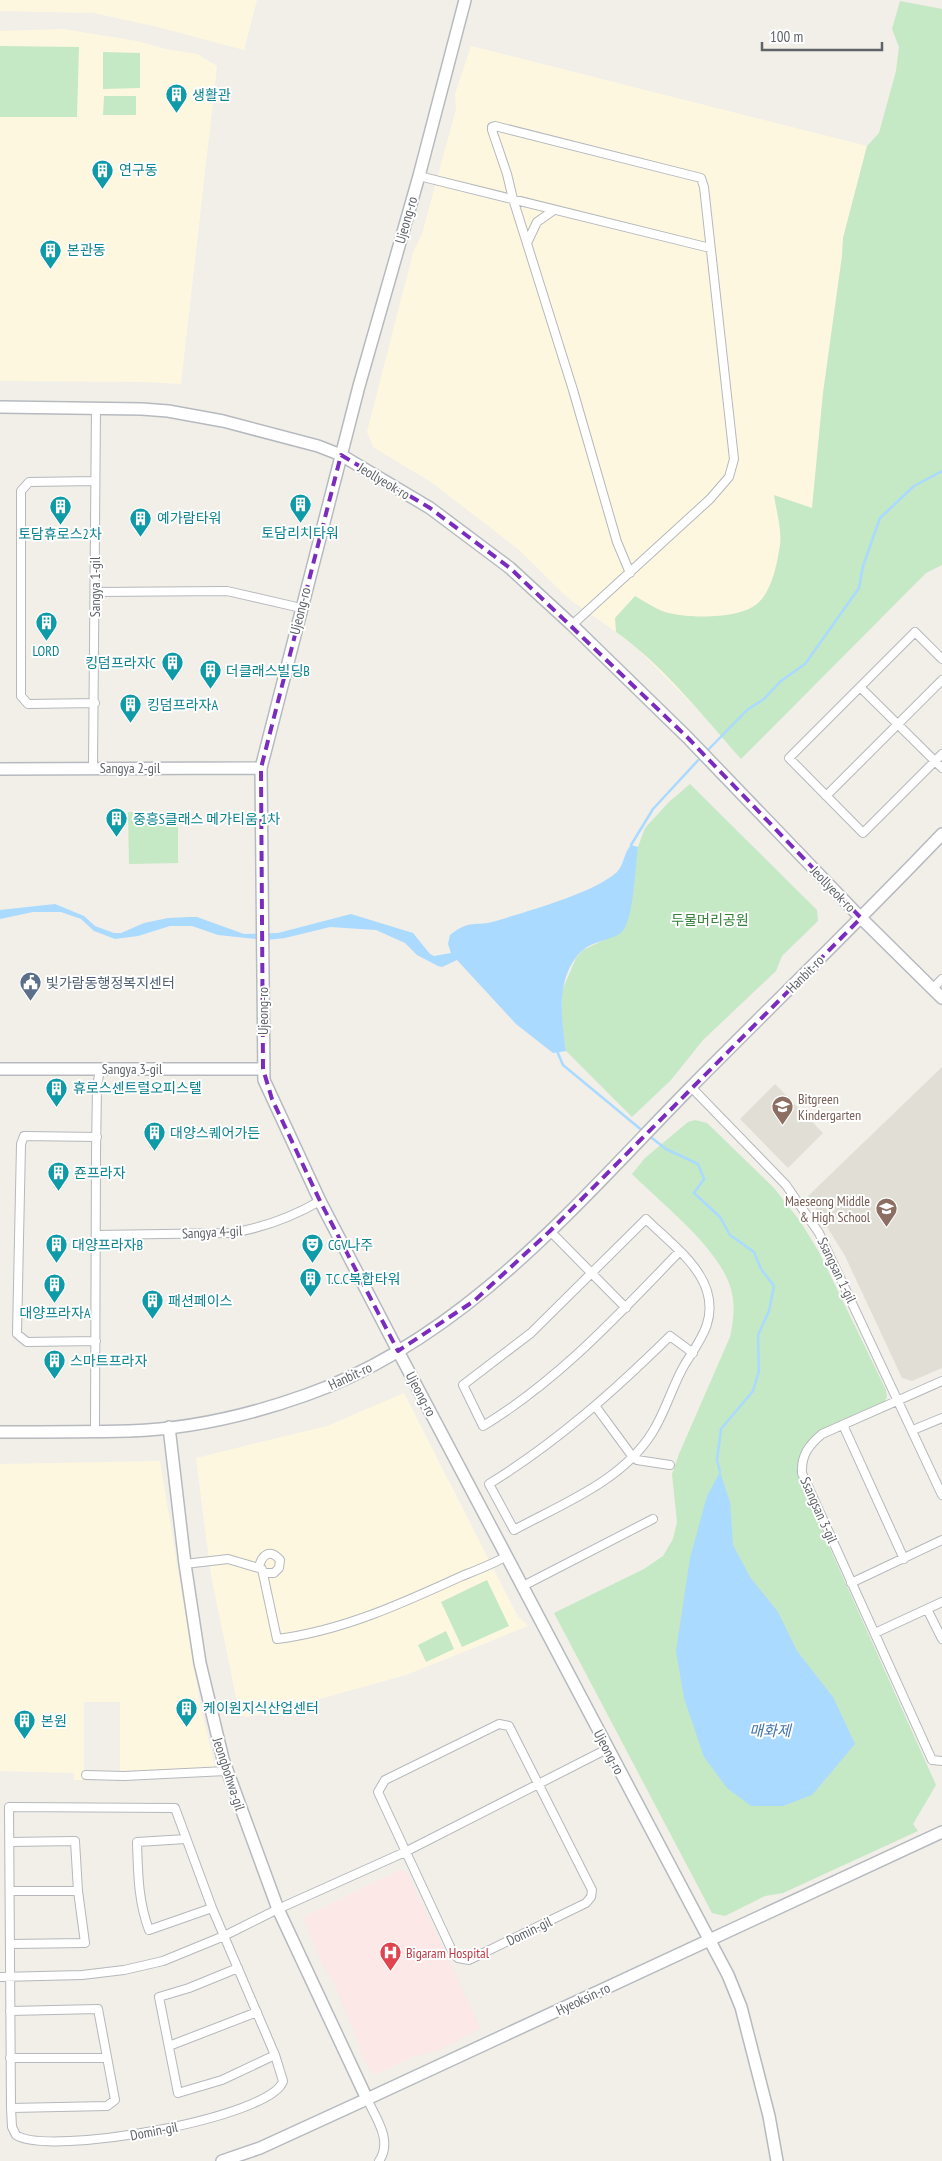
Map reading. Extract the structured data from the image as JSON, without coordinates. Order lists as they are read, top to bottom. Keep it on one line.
{"streets":{"street":["Ujeong-ro","Jeollyeok-ro","Sangya 1-gil","Sangya 2-gil","Hanbit-ro","Sangya 3-gil","Sangya 4-gil","Ssangsan 1-gil","Ssangsan 3-gil","Jeongbohwa-gil","Domin-gil","Hyeoksin-ro"]},"crossings":[["Ujeong-ro","Jeollyeok-ro"],["Ujeong-ro","Sangya 2-gil"],["Ujeong-ro","Hanbit-ro"],["Ujeong-ro","Sangya 3-gil"],["Ujeong-ro","Sangya 4-gil"],["Ujeong-ro","Hyeoksin-ro"],["Jeollyeok-ro","Sangya 1-gil"],["Jeollyeok-ro","Hanbit-ro"],["Sangya 1-gil","Sangya 2-gil"],["Hanbit-ro","Ssangsan 1-gil"],["Hanbit-ro","Jeongbohwa-gil"],["Ssangsan 1-gil","Ssangsan 3-gil"],["Jeongbohwa-gil","Hyeoksin-ro"]],"water":["매화제"],"parks":["두물머리공원"],"places":{"building":["생활관","연구동","본관동","토담리치타워","토담휴로스2차","예가람타워","LORD","킹덤프라자C","더클래스빌딩B","킹덤프라자A","중흥S클래스 메가티움 1차","휴로스센트럴오피스텔","대양스퀘어가든","죤프라자","대양프라자B","T.C.C복합타워","대양프라자A","패션페이스","스마트프라자","케이원지식산업센터","본원"],"public building":["빛가람동행정복지센터"],"school or university":["Bitgreen Kindergarten","Maeseong Middle & High School"],"theatre":["CGV나주"],"hospital":["Bigaram Hospital"]},"scale_bar":"100 m"}
